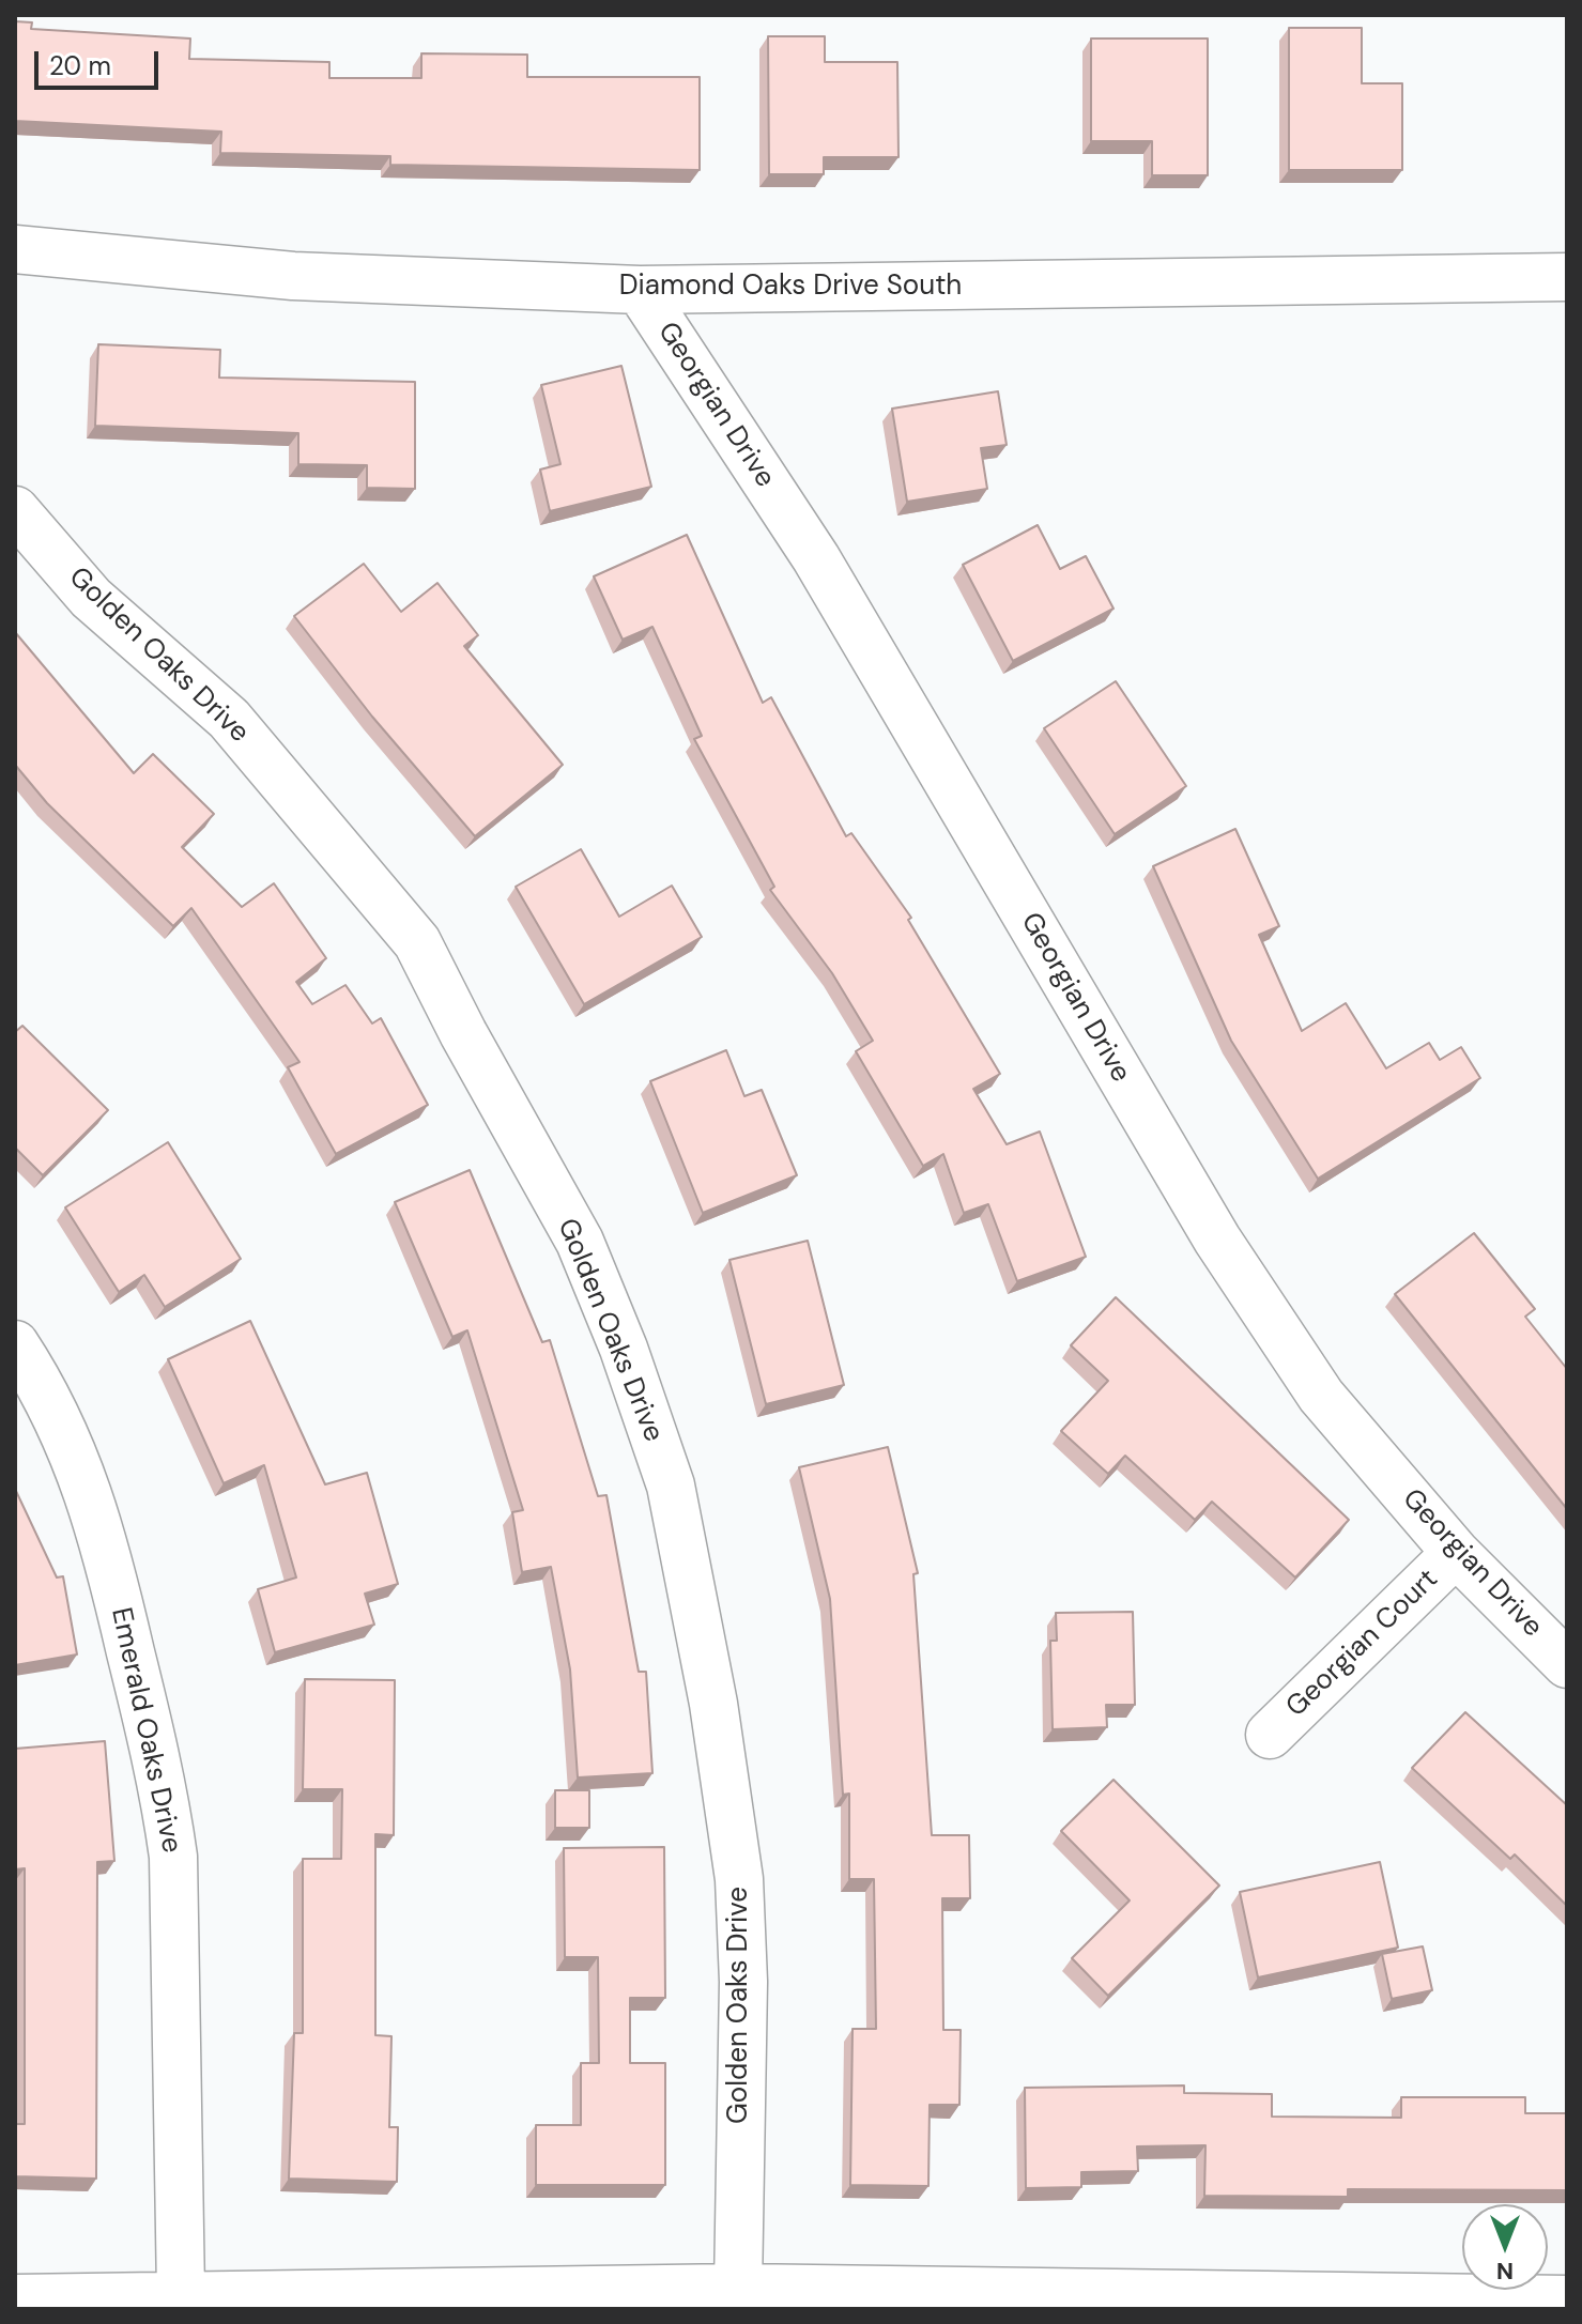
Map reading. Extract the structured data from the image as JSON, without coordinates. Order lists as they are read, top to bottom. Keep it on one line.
{"streets":{"street":["Diamond Oaks Drive South","Georgian Drive","Golden Oaks Drive","Georgian Court","Emerald Oaks Drive"]},"crossings":[["Diamond Oaks Drive South","Georgian Drive"],["Georgian Drive","Georgian Court"]],"scale_bar":"20 m","north":"bottom"}
